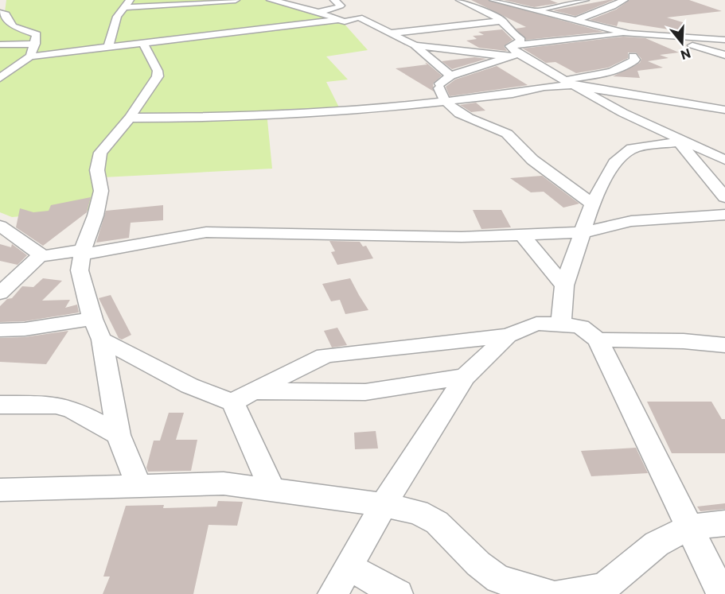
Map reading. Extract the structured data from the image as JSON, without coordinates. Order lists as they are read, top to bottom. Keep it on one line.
{"north":"bottom"}
